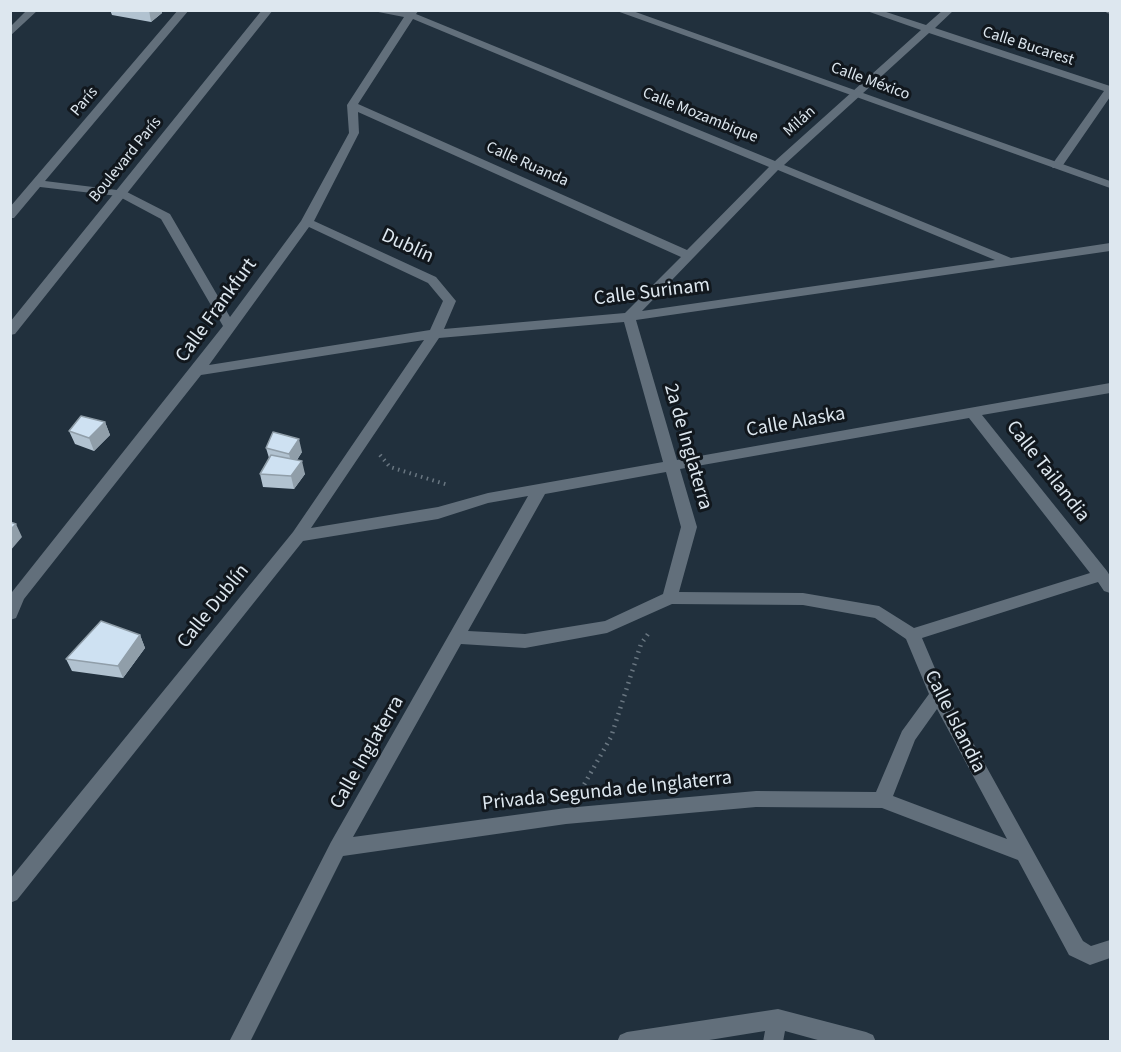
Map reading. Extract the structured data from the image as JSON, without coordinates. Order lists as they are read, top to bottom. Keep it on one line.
{"streets":{"street":["Calle Bucarest","Calle México","París","Calle Mozambique","Milán","Boulevard París","Calle Ruanda","Dublín","Calle Surinam","Calle Frankfurt","Calle Alaska","2a de Inglaterra","Calle Tailandia","Calle Dublín","Calle Islandia","Calle Inglaterra","Privada Segunda de Inglaterra"]},"crossings":[["Calle Bucarest","Milán"],["Calle México","Milán"],["Calle Mozambique","Milán"],["Calle Mozambique","Calle Surinam"],["Milán","Calle Ruanda"],["Milán","Calle Surinam"],["Milán","2a de Inglaterra"],["Calle Ruanda","Calle Frankfurt"],["Dublín","Calle Surinam"],["Dublín","Calle Frankfurt"],["Dublín","Calle Dublín"],["Calle Surinam","Calle Frankfurt"],["Calle Surinam","2a de Inglaterra"],["Calle Surinam","Calle Dublín"],["Calle Alaska","2a de Inglaterra"],["Calle Alaska","Calle Tailandia"],["Calle Alaska","Calle Dublín"],["Calle Alaska","Calle Inglaterra"],["Calle Islandia","Privada Segunda de Inglaterra"],["Calle Inglaterra","Privada Segunda de Inglaterra"]]}
